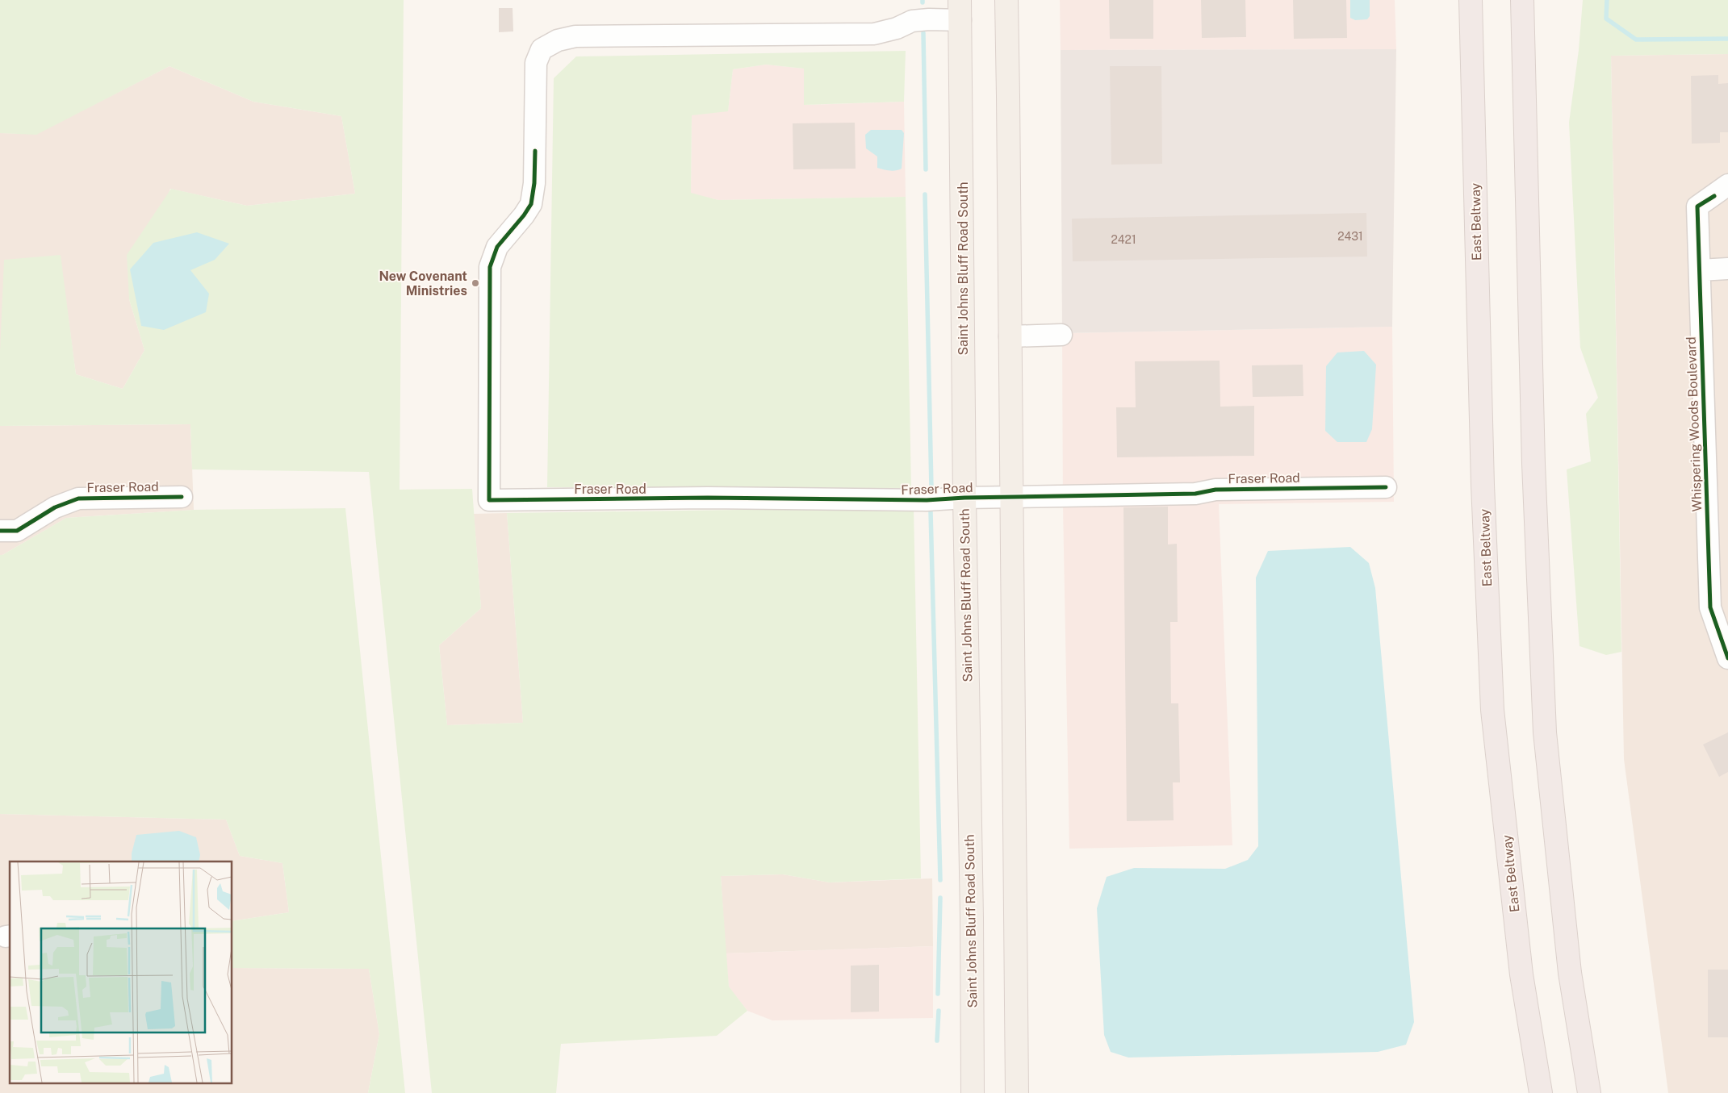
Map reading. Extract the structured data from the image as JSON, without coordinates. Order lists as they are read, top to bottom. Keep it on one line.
{"streets":{"highway":["East Beltway"],"main road":["Saint Johns Bluff Road South"],"street":["Whispering Woods Boulevard","Fraser Road"]},"crossings":[["Saint Johns Bluff Road South","Fraser Road"]],"places":["New Covenant Ministries"],"house_numbers":["2431","2421"]}
